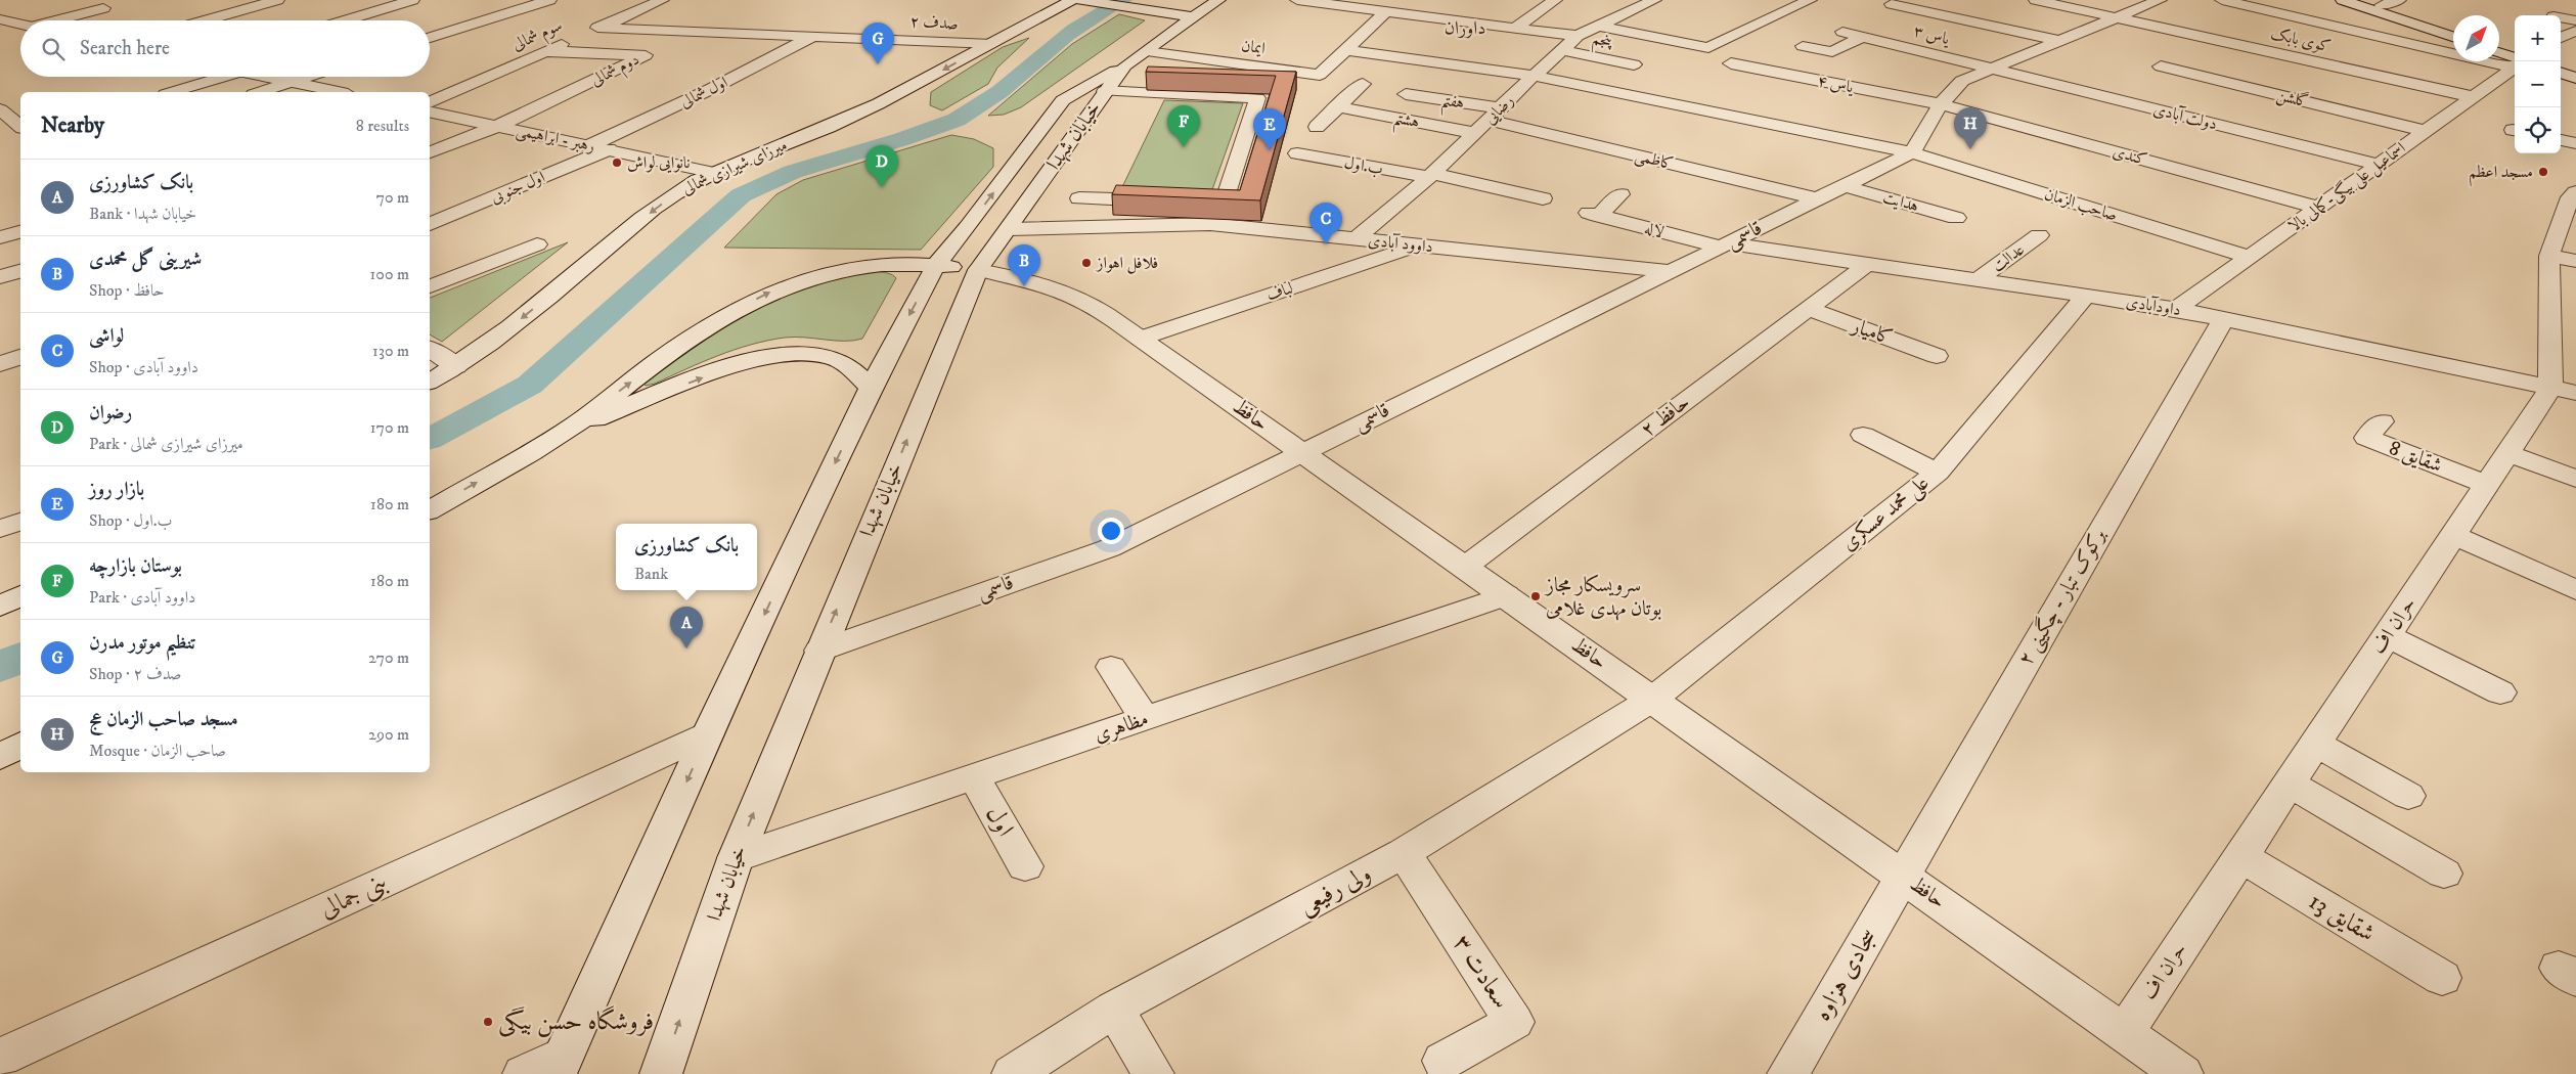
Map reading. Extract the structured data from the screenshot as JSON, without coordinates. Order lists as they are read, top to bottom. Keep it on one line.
{"streets":{"street":["صدف ۲","سوم شمالی","یاس ۳","پنجم","کوی بابک","ایمان","دوم شمالی","یاس ۴","اول شمالی","گلشن","هفتم","رضایی","دولت آبادی","هشتم","خیابان شهدا","رهبر - ابراهیمی","کندی","کاظمی","ب.اول","میرزای شیرازی شمالی","اول جنوبی","اسماعیل علی بیگی-کمالی بالا","هدایت","صاحب الزمان","لاله","قاسمی","داوود آبادی","عدالت","لباف","داودآبادی","کامیار","حافظ","حافظ ۲","شقایق 8","علی محمد عسکری","برکوک تبار - چگینی ۲","حران اف","مظاهری","اول","ولی رفیعی","بنی جمالی","شقایق 13","سعادت ۳","سجادی هزاوه"]},"crossings":[["صدف ۲","سوم شمالی"],["صدف ۲","اول شمالی"],["صدف ۲","میرزای شیرازی شمالی"],["سوم شمالی","دوم شمالی"],["یاس ۳","دولت آبادی"],["پنجم","رضایی"],["کوی بابک","اسماعیل علی بیگی-کمالی بالا"],["ایمان","خیابان شهدا"],["دوم شمالی","رهبر - ابراهیمی"],["یاس ۴","کندی"],["اول شمالی","رهبر - ابراهیمی"],["اول شمالی","اول جنوبی"],["گلشن","اسماعیل علی بیگی-کمالی بالا"],["هفتم","رضایی"],["هفتم","کاظمی"],["رضایی","هشتم"],["رضایی","کاظمی"],["رضایی","ب.اول"],["رضایی","داوود آبادی"],["دولت آبادی","اسماعیل علی بیگی-کمالی بالا"],["خیابان شهدا","قاسمی"],["خیابان شهدا","داوود آبادی"],["خیابان شهدا","حافظ"],["خیابان شهدا","مظاهری"],["خیابان شهدا","بنی جمالی"],["رهبر - ابراهیمی","میرزای شیرازی شمالی"],["رهبر - ابراهیمی","اول جنوبی"],["کندی","اسماعیل علی بیگی-کمالی بالا"],["کاظمی","قاسمی"],["اسماعیل علی بیگی-کمالی بالا","صاحب الزمان"],["اسماعیل علی بیگی-کمالی بالا","داودآبادی"],["هدایت","قاسمی"],["صاحب الزمان","قاسمی"],["لاله","قاسمی"],["لاله","داودآبادی"],["قاسمی","داوود آبادی"],["قاسمی","داودآبادی"],["قاسمی","حافظ"],["داوود آبادی","لباف"],["عدالت","داودآبادی"],["لباف","حافظ"],["داودآبادی","حافظ ۲"],["داودآبادی","علی محمد عسکری"],["داودآبادی","برکوک تبار - چگینی ۲"],["داودآبادی","حران اف"],["کامیار","حافظ ۲"],["حافظ","حافظ ۲"],["حافظ","علی محمد عسکری"],["حافظ","برکوک تبار - چگینی ۲"],["حافظ","حران اف"],["حافظ","مظاهری"],["حافظ","ولی رفیعی"],["حافظ","سجادی هزاوه"],["شقایق 8","حران اف"],["علی محمد عسکری","ولی رفیعی"],["برکوک تبار - چگینی ۲","سجادی هزاوه"],["حران اف","شقایق 13"],["مظاهری","اول"],["ولی رفیعی","سعادت ۳"]],"districts":["داوران"],"places":["نانوایی لواش","مسجد اعظم","فلافل اهواز","سرویسکار مجاز بوتان مهدی غلامی","فروشگاه حسن بیگی"],"north":"top right","page":{"map_buttons":["+","−"],"search":"Search here","pins":["G","F","H","E","D","C","B","A"],"heading":["Nearby","8 results"],"list":[{"mark":"A","name":"بانک کشاورزی","note":"Bank · خیابان شهدا","value":"70 m"},{"mark":"B","name":"شیرینی گل محمدی","note":"Shop · حافظ","value":"100 m"},{"mark":"C","name":"لواشی","note":"Shop · داوود آبادی","value":"130 m"},{"mark":"D","name":"رضوان","note":"Park · میرزای شیرازی شمالی","value":"170 m"},{"mark":"E","name":"بازار روز","note":"Shop · ب.اول","value":"180 m"},{"mark":"F","name":"بوستان بازارچه","note":"Park · داوود آبادی","value":"180 m"},{"mark":"G","name":"تنظیم موتور مدرن","note":"Shop · صدف ۲","value":"270 m"},{"mark":"H","name":"مسجد صاحب الزمان عج","note":"Mosque · صاحب الزمان","value":"290 m"}],"popup":["بانک کشاورزی","Bank"]}}
